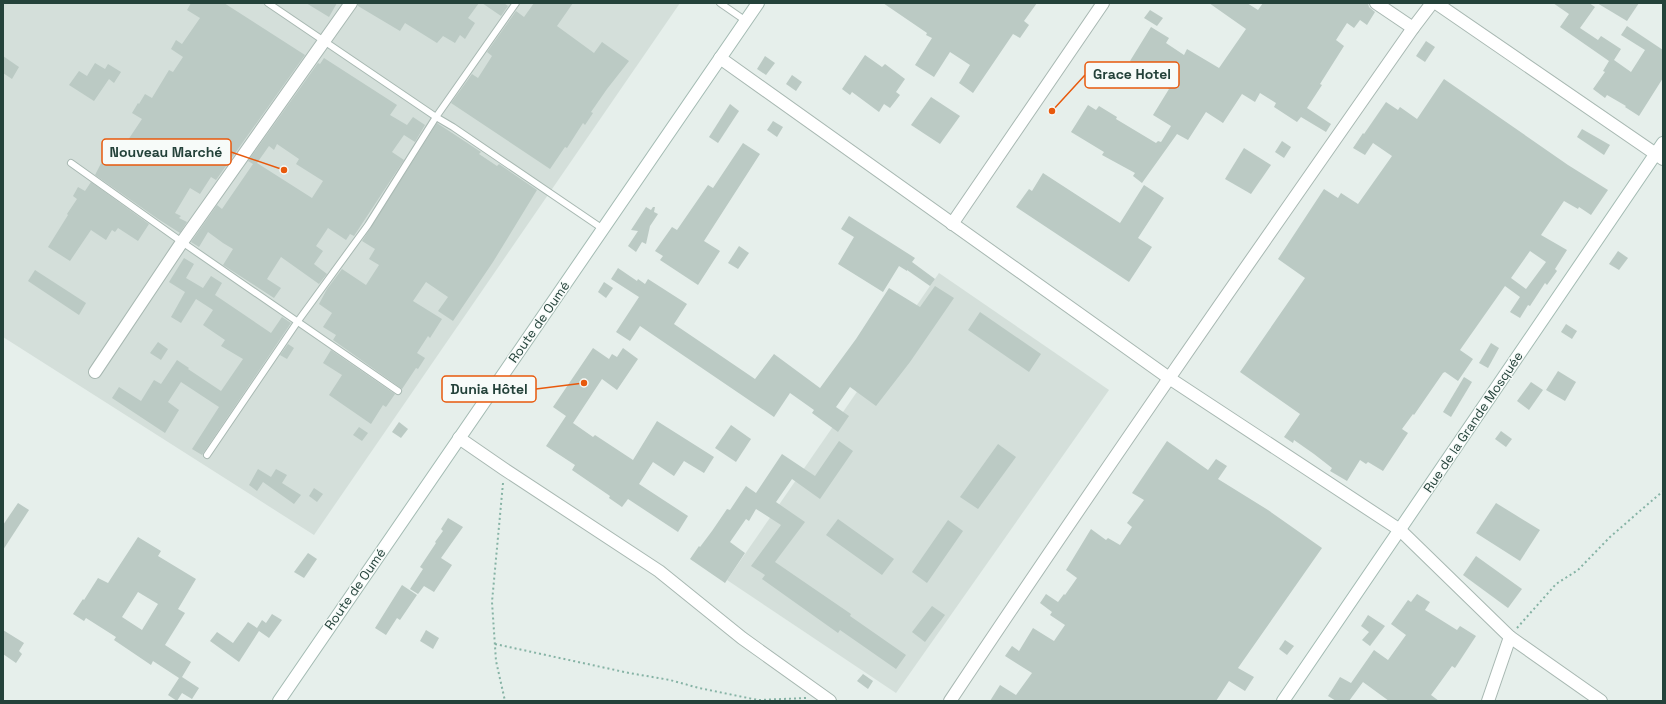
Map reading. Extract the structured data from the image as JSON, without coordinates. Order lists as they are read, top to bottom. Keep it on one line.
{"streets":{"street":["Route de Oumé","Rue de la Grande Mosquée"]},"places":["Grace Hotel","Nouveau Marché","Dunia Hôtel"]}
